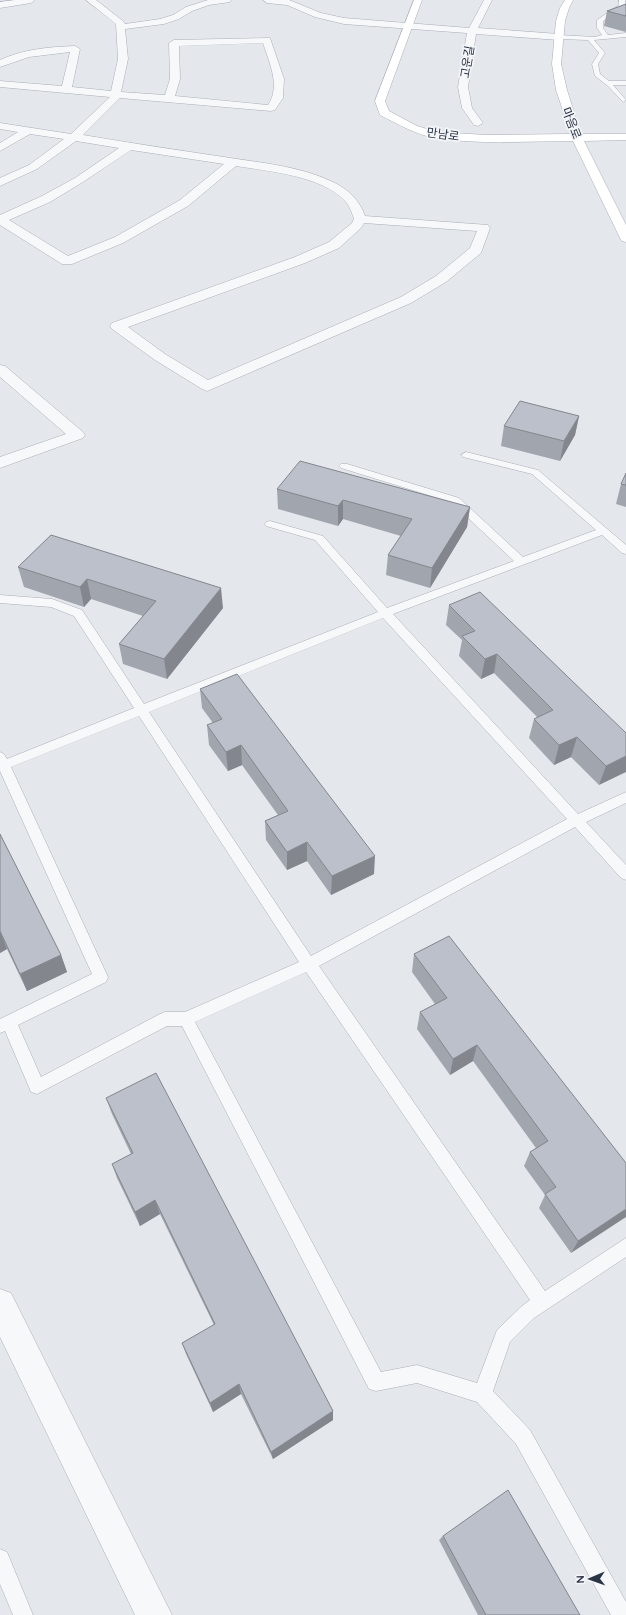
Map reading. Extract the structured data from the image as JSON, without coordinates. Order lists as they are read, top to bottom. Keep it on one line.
{"streets":{"street":["고운길","마음로","만남로"]},"crossings":[["마음로","만남로"]],"north":"left"}
